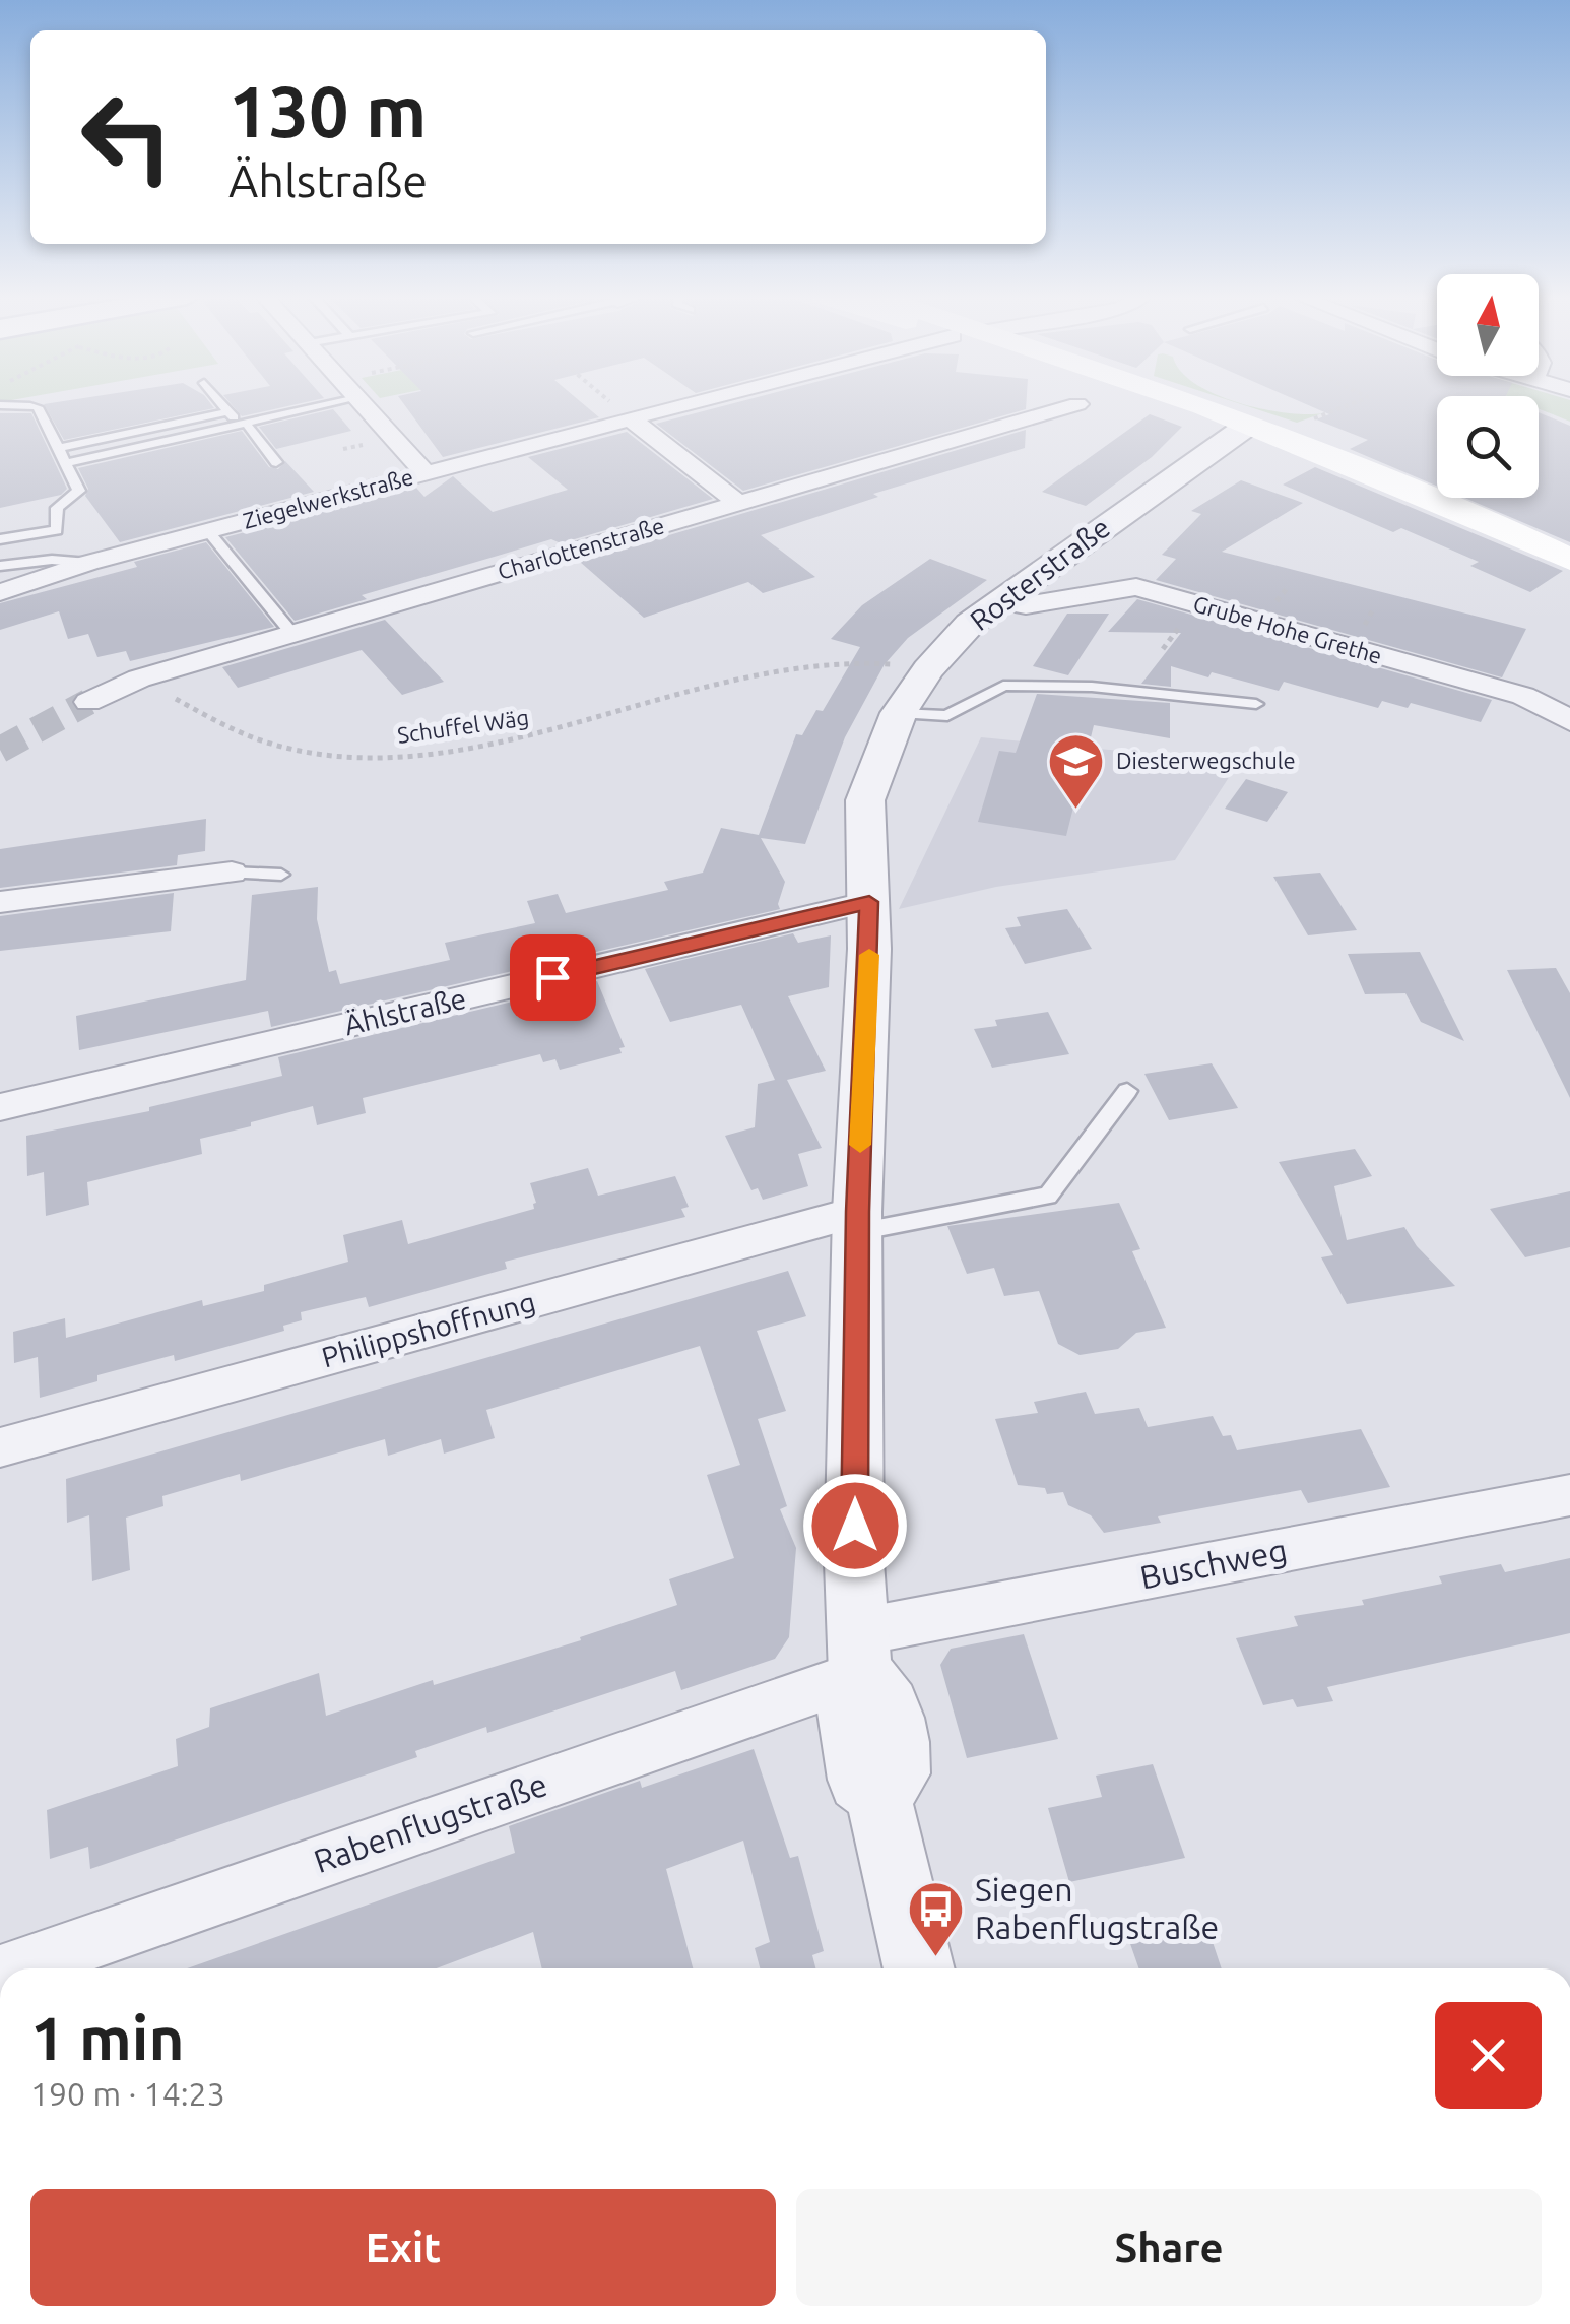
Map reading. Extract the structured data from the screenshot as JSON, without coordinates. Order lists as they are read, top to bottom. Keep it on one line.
{"streets":{"street":["Ziegelwerkstraße","Charlottenstraße","Rosterstraße","Grube Hohe Grethe","Ählstraße","Philippshoffnung","Buschweg","Rabenflugstraße"],"path":["Schuffel Wäg"]},"crossings":[["Charlottenstraße","Schuffel Wäg"],["Rosterstraße","Grube Hohe Grethe"],["Rosterstraße","Ählstraße"],["Rosterstraße","Philippshoffnung"],["Rosterstraße","Buschweg"],["Rosterstraße","Rabenflugstraße"],["Buschweg","Rabenflugstraße"]],"places":{"school or university":["Diesterwegschule"],"bus stop":["Siegen Rabenflugstraße"]},"north":"top","page":{"turn":["130 m","Ählstraße"],"heading":["1 min","190 m · 14:23"],"buttons":["Exit","Share"]}}
